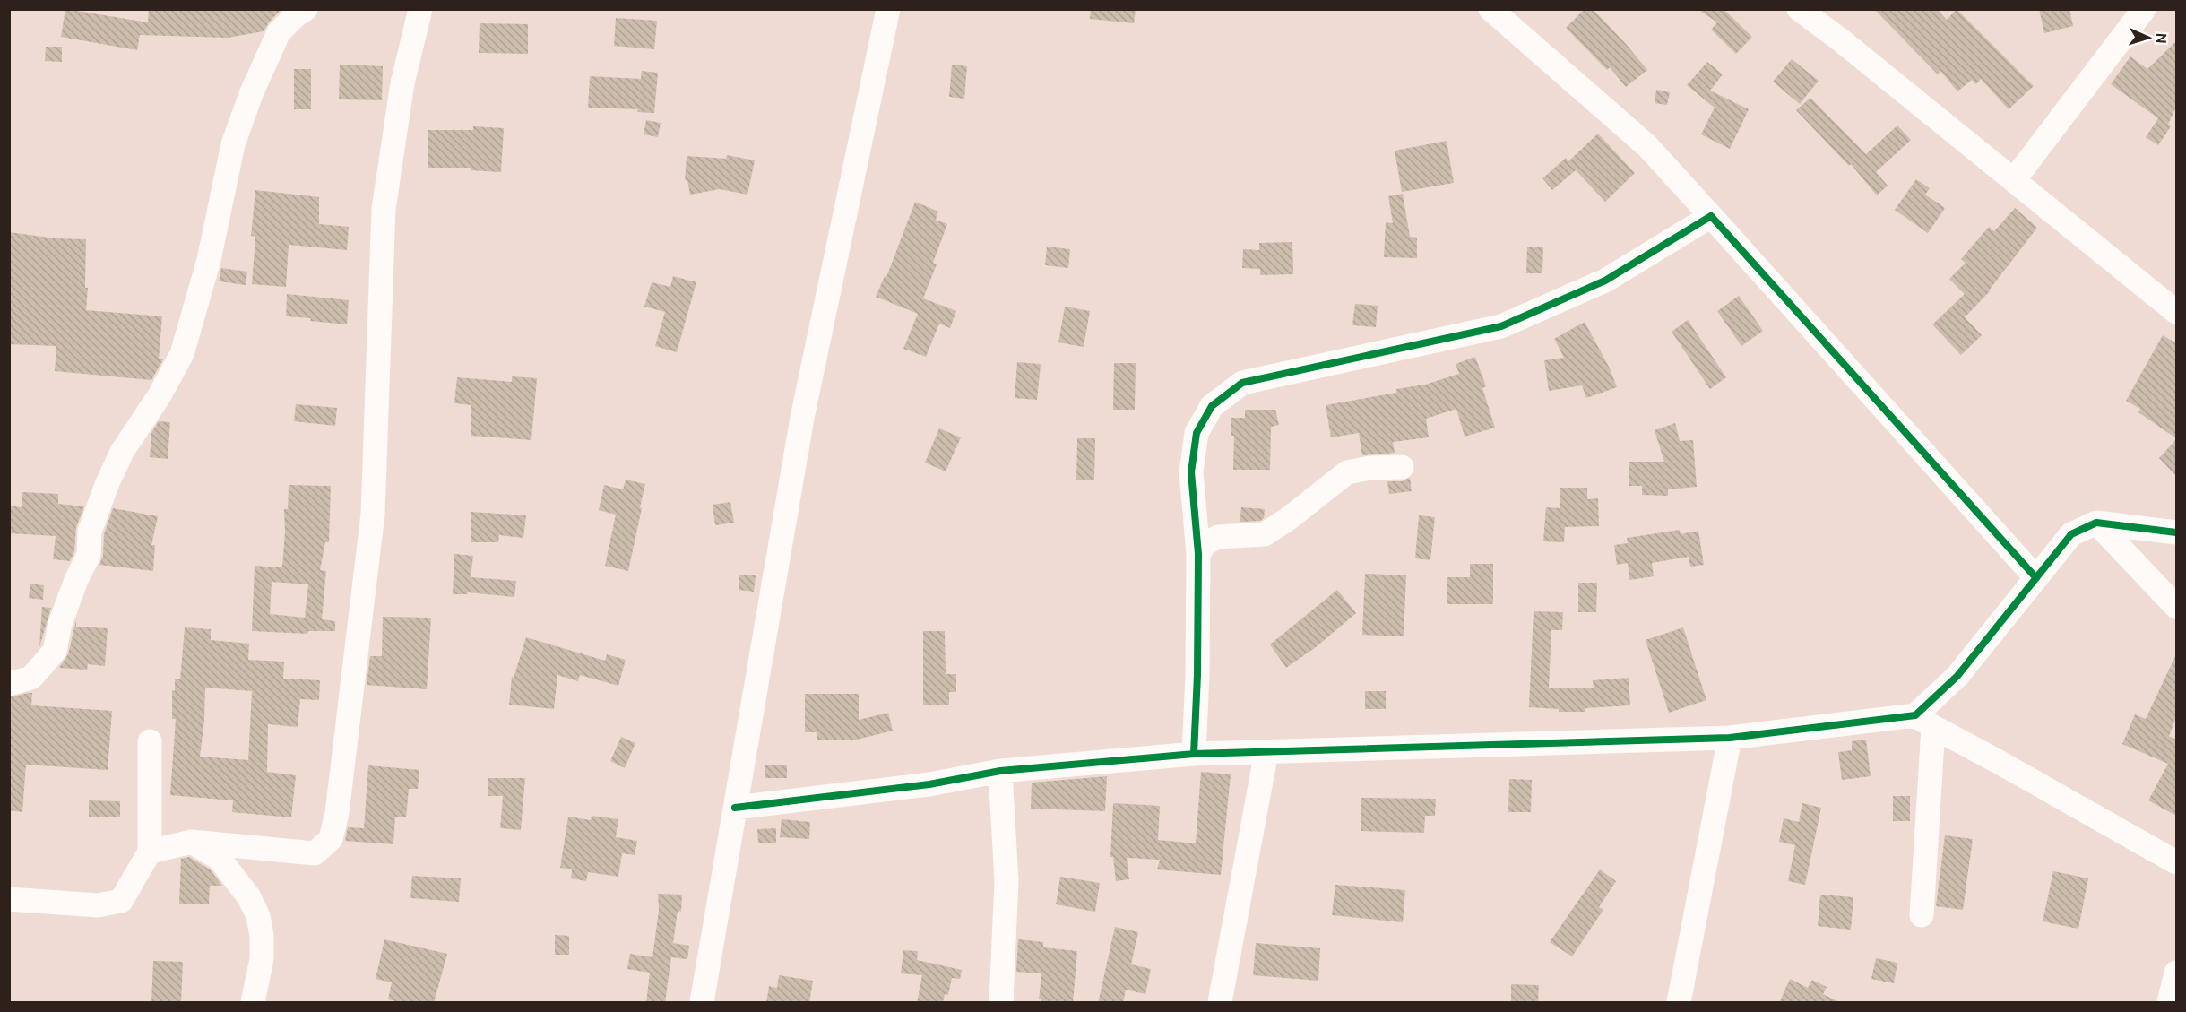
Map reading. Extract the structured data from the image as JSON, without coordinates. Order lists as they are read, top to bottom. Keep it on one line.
{"north":"right"}
